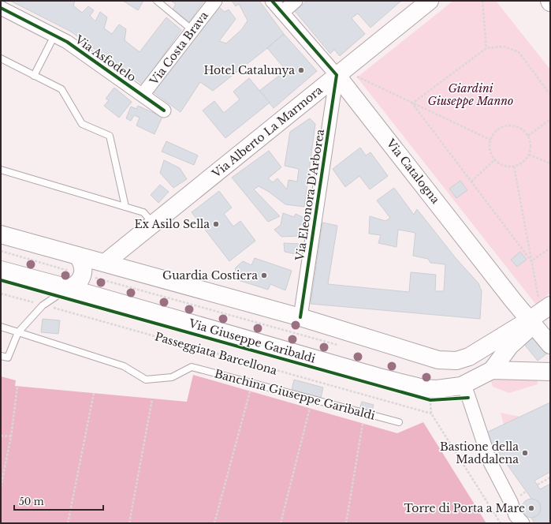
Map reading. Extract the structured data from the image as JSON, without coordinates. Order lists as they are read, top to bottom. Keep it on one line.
{"streets":{"main road":["Via Alberto La Marmora","Via Catalogna","Via Giuseppe Garibaldi"],"street":["Via Costa Brava","Via Asfodelo","Via Eleonora D'Arborea"],"lane":["Banchina Giuseppe Garibaldi"],"cycle path":["Passeggiata Barcellona"]},"crossings":[["Via Costa Brava","Via Asfodelo"],["Via Alberto La Marmora","Via Catalogna"],["Via Alberto La Marmora","Via Eleonora D'Arborea"],["Via Catalogna","Via Eleonora D'Arborea"],["Via Catalogna","Via Giuseppe Garibaldi"]],"parks":["Giardini Giuseppe Manno"],"places":["Hotel Catalunya","Ex Asilo Sella","Guardia Costiera","Bastione della Maddalena","Torre di Porta a Mare"],"scale_bar":"50 m"}
